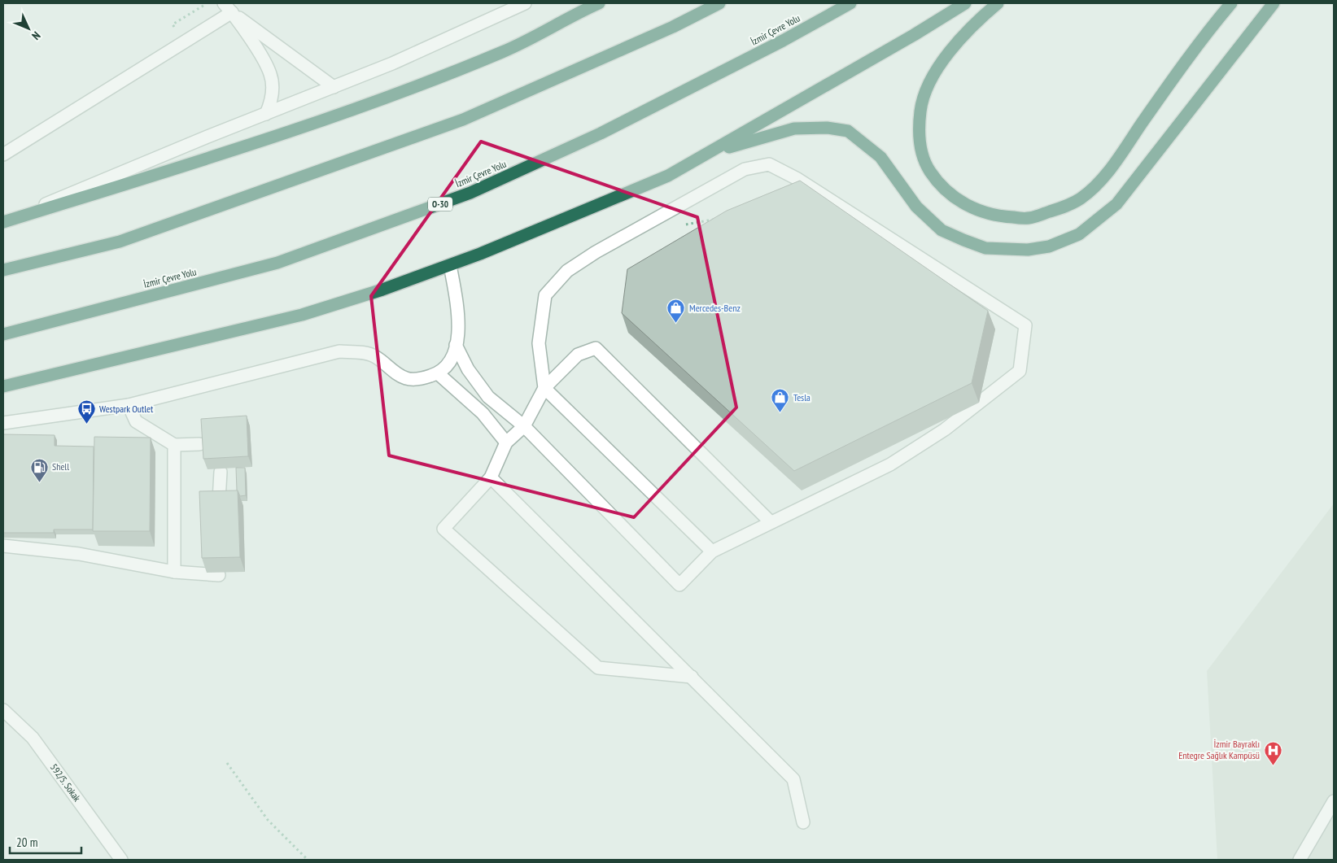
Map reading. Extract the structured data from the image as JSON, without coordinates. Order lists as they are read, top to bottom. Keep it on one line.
{"streets":{"highway":["İzmir Çevre Yolu","O-30"],"street":["592/5. Sokak"]},"places":{"shop":["Mercedes-Benz","Tesla"],"bus stop":["Westpark Outlet"],"fuel station":["Shell"],"hospital":["İzmir Bayraklı Entegre Sağlık Kampüsü"]},"scale_bar":"20 m","north":"bottom right"}
